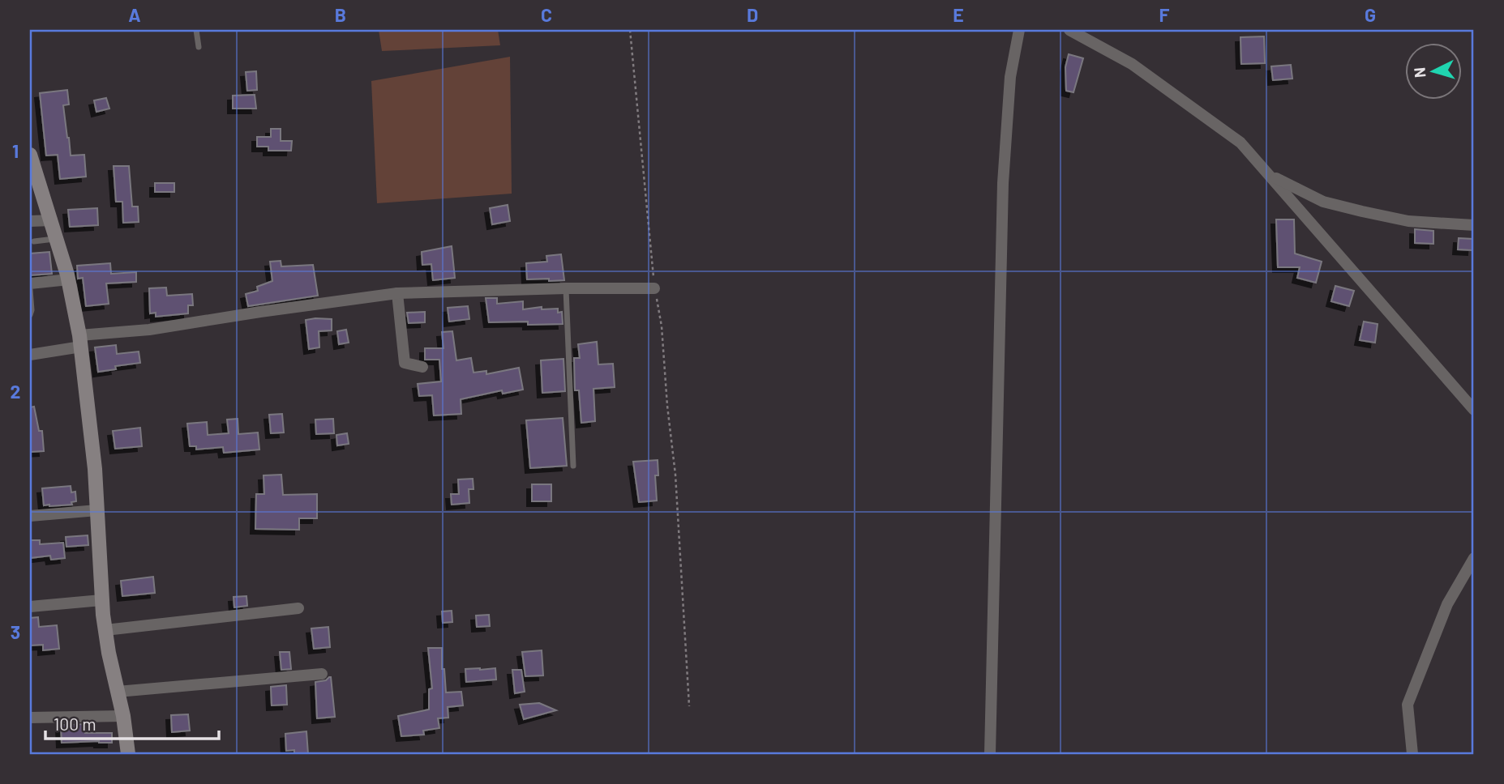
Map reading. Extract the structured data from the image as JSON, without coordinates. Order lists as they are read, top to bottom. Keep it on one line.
{"scale_bar":"100 m","north":"left","grid":{"columns":["A","B","C","D","E","F","G"],"rows":["1","2","3"]}}
